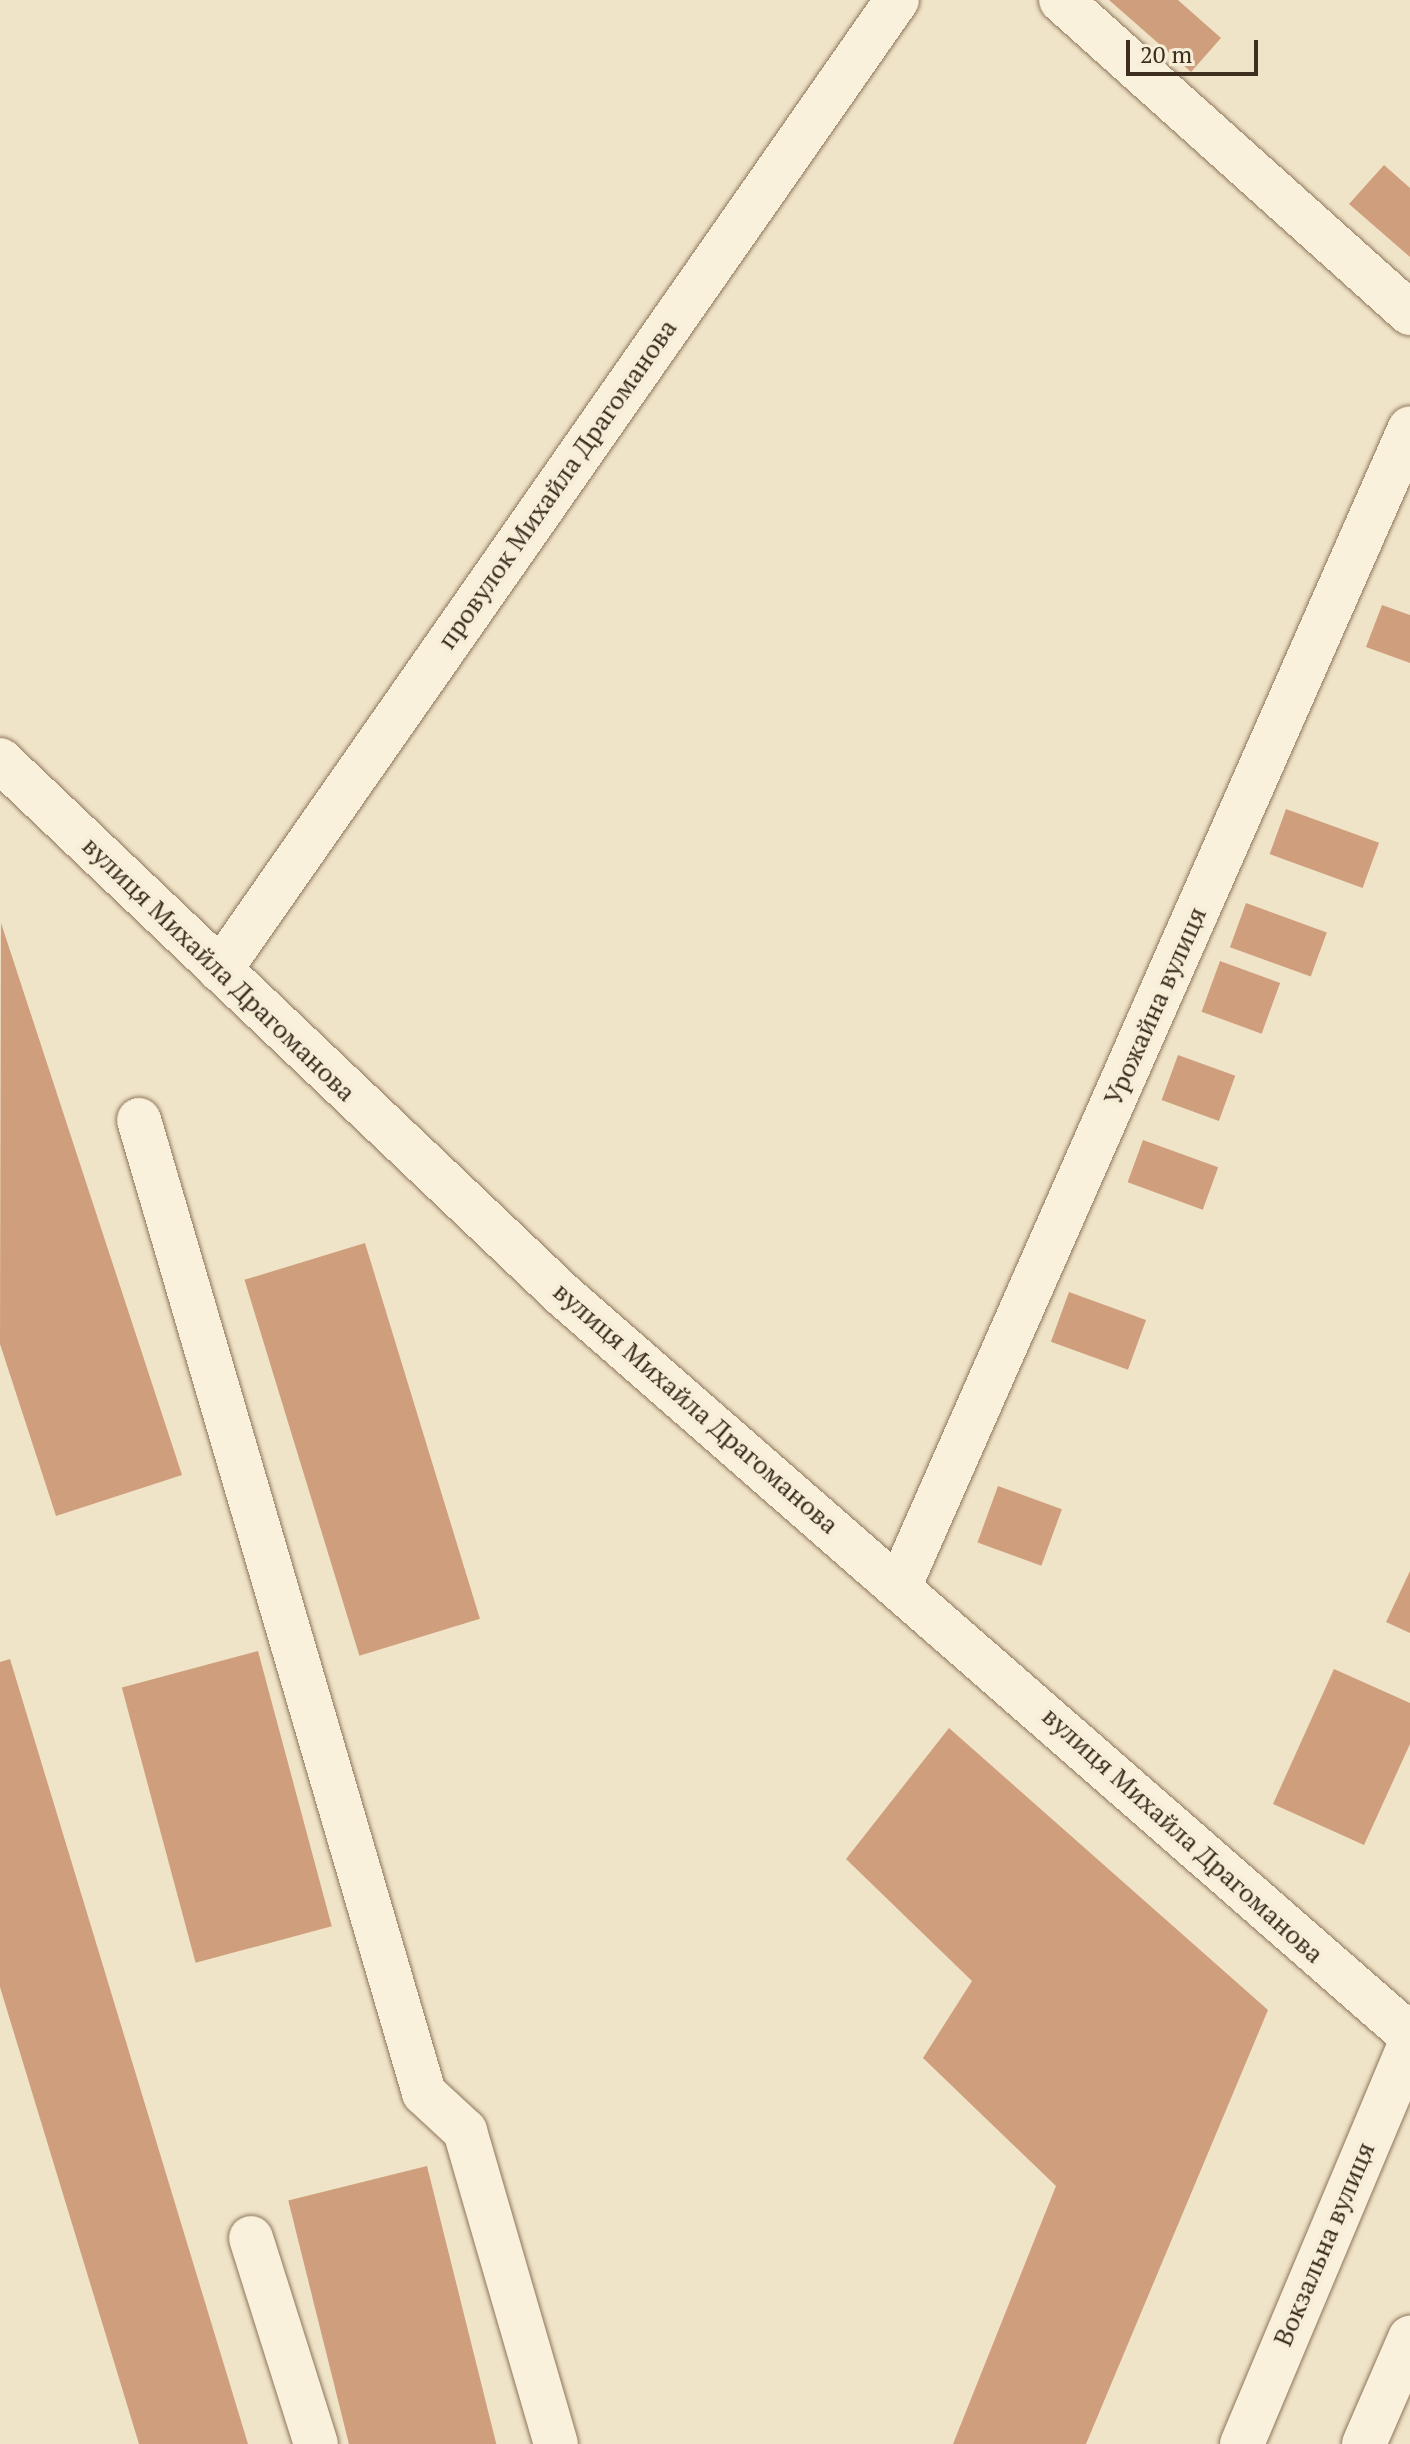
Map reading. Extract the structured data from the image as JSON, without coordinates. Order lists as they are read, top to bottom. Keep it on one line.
{"streets":{"street":["провулок Михайла Драгоманова","вулиця Михайла Драгоманова","Урожайна вулиця","Вокзальна вулиця"]},"crossings":[["провулок Михайла Драгоманова","вулиця Михайла Драгоманова"],["вулиця Михайла Драгоманова","Урожайна вулиця"]],"scale_bar":"20 m"}
